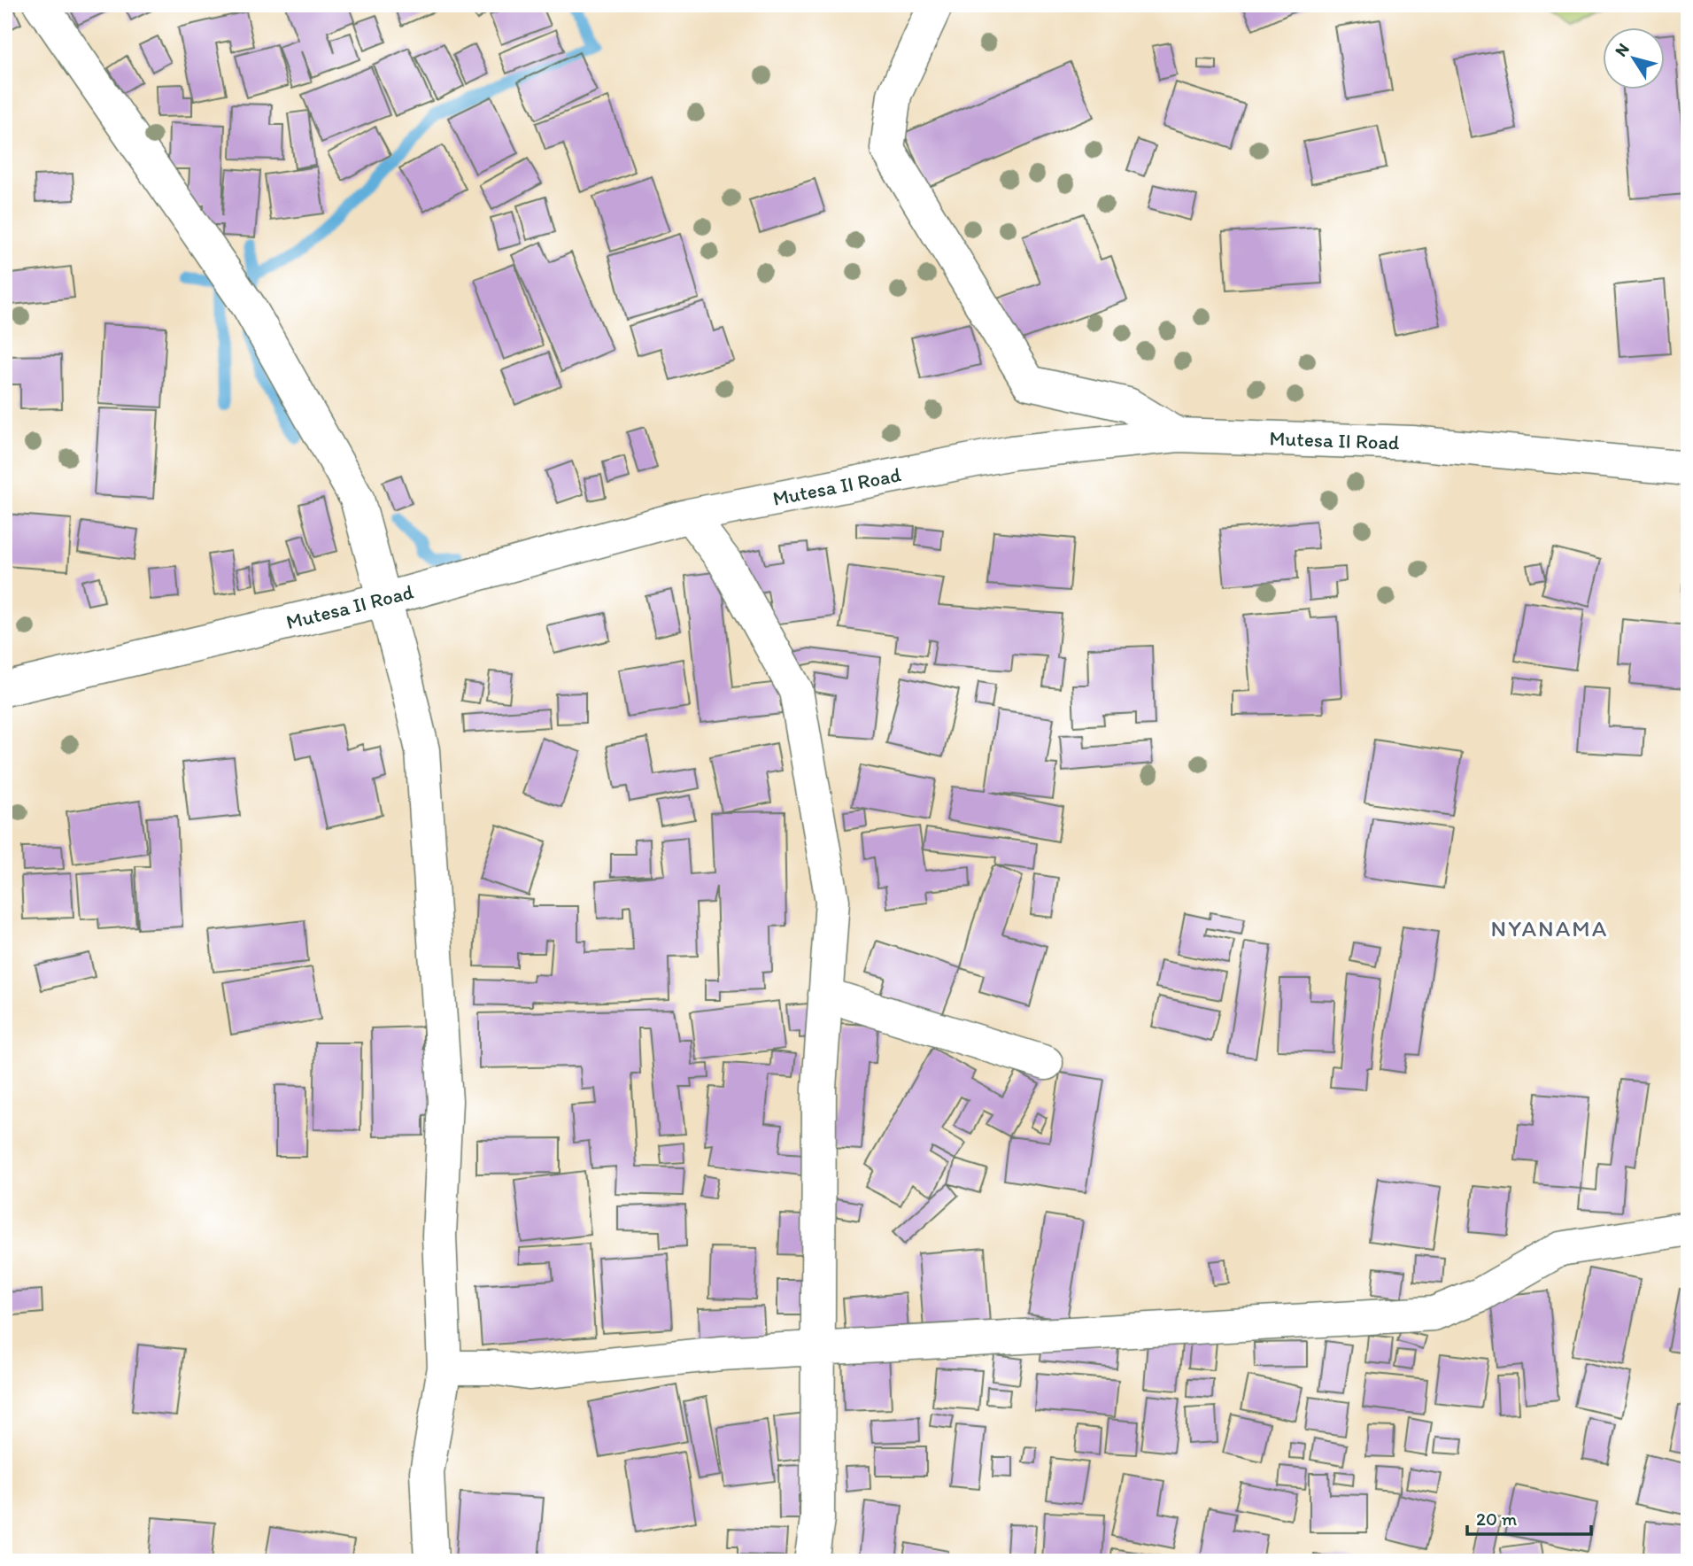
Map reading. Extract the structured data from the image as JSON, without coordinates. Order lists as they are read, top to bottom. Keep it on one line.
{"streets":{"street":["Mutesa II Road"]},"districts":["NYANAMA"],"scale_bar":"20 m","north":"top left"}
